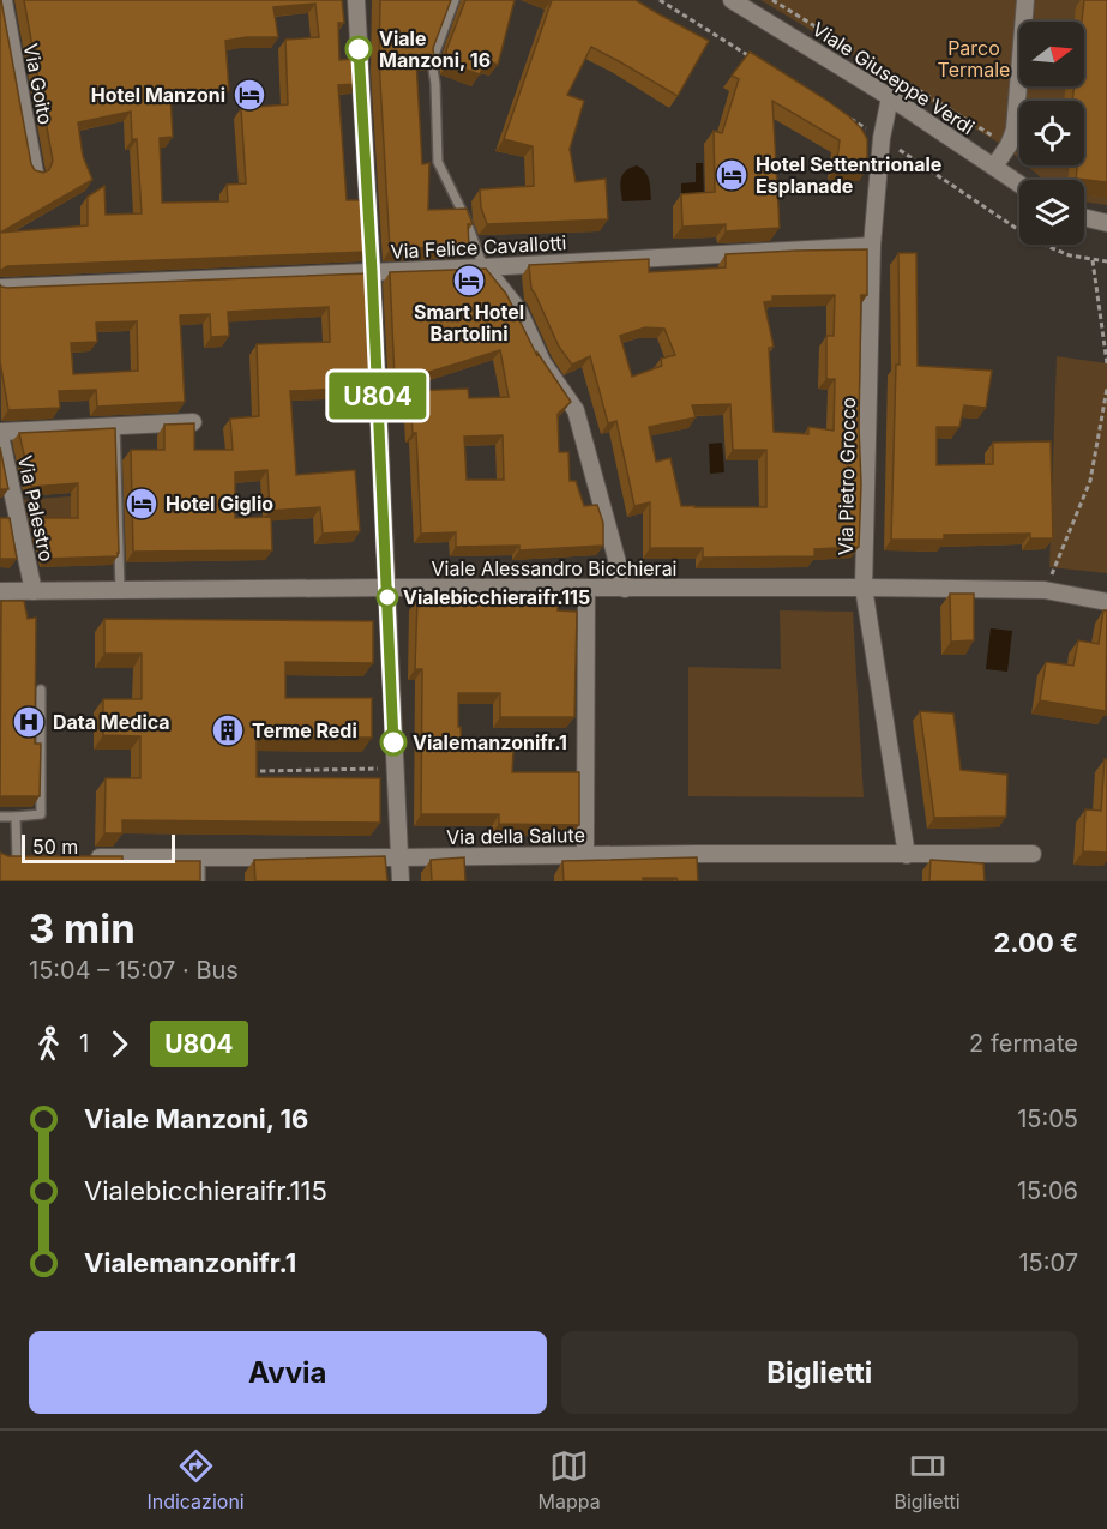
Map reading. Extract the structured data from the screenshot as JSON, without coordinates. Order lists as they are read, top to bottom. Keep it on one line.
{"streets":{"street":["Viale Giuseppe Verdi","Via Goito","Via Felice Cavallotti","Via Pietro Grocco","Via Palestro","Viale Alessandro Bicchierai","Via della Salute"]},"crossings":[["Viale Giuseppe Verdi","Via Pietro Grocco"],["Via Felice Cavallotti","Via Pietro Grocco"],["Via Pietro Grocco","Viale Alessandro Bicchierai"],["Via Pietro Grocco","Via della Salute"],["Via Palestro","Viale Alessandro Bicchierai"]],"parks":["Parco Termale"],"places":{"other":["Viale Manzoni, 16","Vialebicchieraifr.115","Vialemanzonifr.1"],"hotel":["Hotel Manzoni","Hotel Settentrionale Esplanade","Smart Hotel Bartolini","Hotel Giglio"],"hospital":["Data Medica"],"building":["Terme Redi"]},"lines":["bus line U804"],"scale_bar":"50 m","north":"right","page":{"on_map":"U804","scale":"50 m","heading":["3 min","15:04 – 15:07 · Bus","2.00 €"],"legs":["1","U804","2 fermate"],"list":[{"name":"Viale Manzoni, 16","value":"15:05"},{"name":"Vialebicchieraifr.115","value":"15:06"},{"name":"Vialemanzonifr.1","value":"15:07"}],"buttons":["Avvia","Biglietti"],"tabs":["Indicazioni","Mappa","Biglietti"]}}
